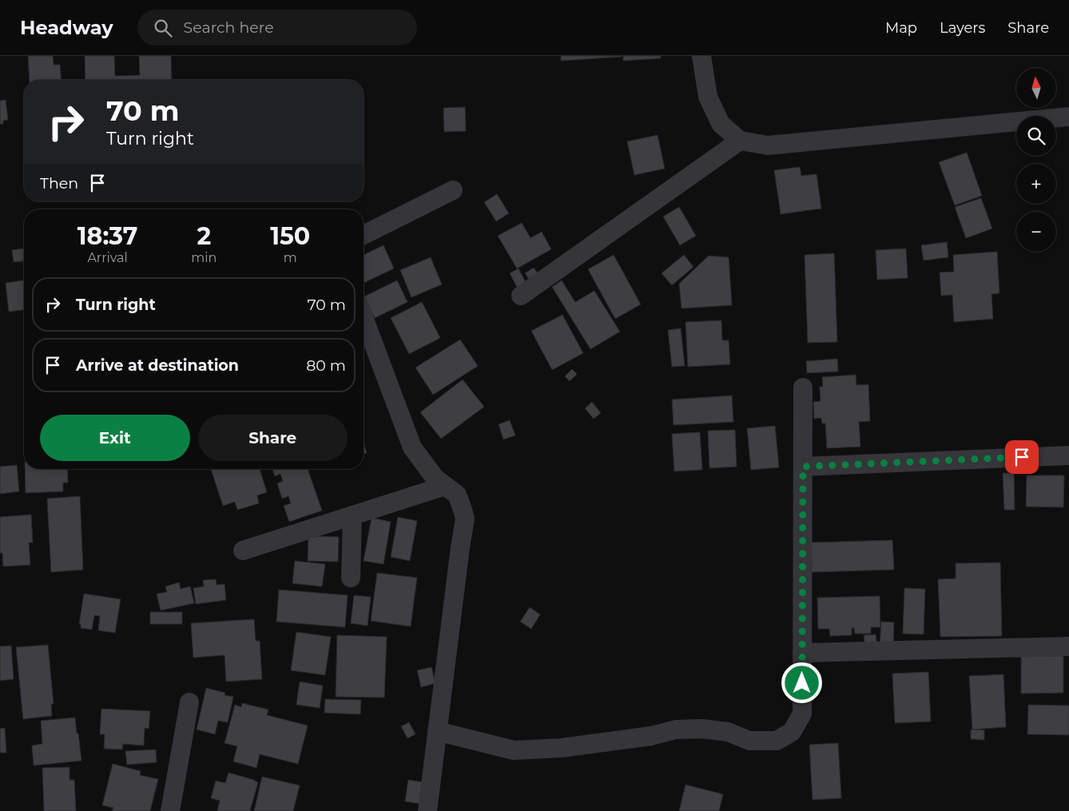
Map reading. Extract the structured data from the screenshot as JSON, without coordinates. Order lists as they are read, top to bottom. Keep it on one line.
{"north":"top","page":{"header":"Headway","search":"Search here","nav":["Map","Layers","Share"],"map_buttons":["+","−"],"turn":["70 m","Turn right"],"then":"Then","eta":["18:37","Arrival","2","min","150","m"],"list":[{"name":"Turn right","value":"70 m"},{"name":"Arrive at destination","value":"80 m"}],"buttons":["Exit","Share"]}}
